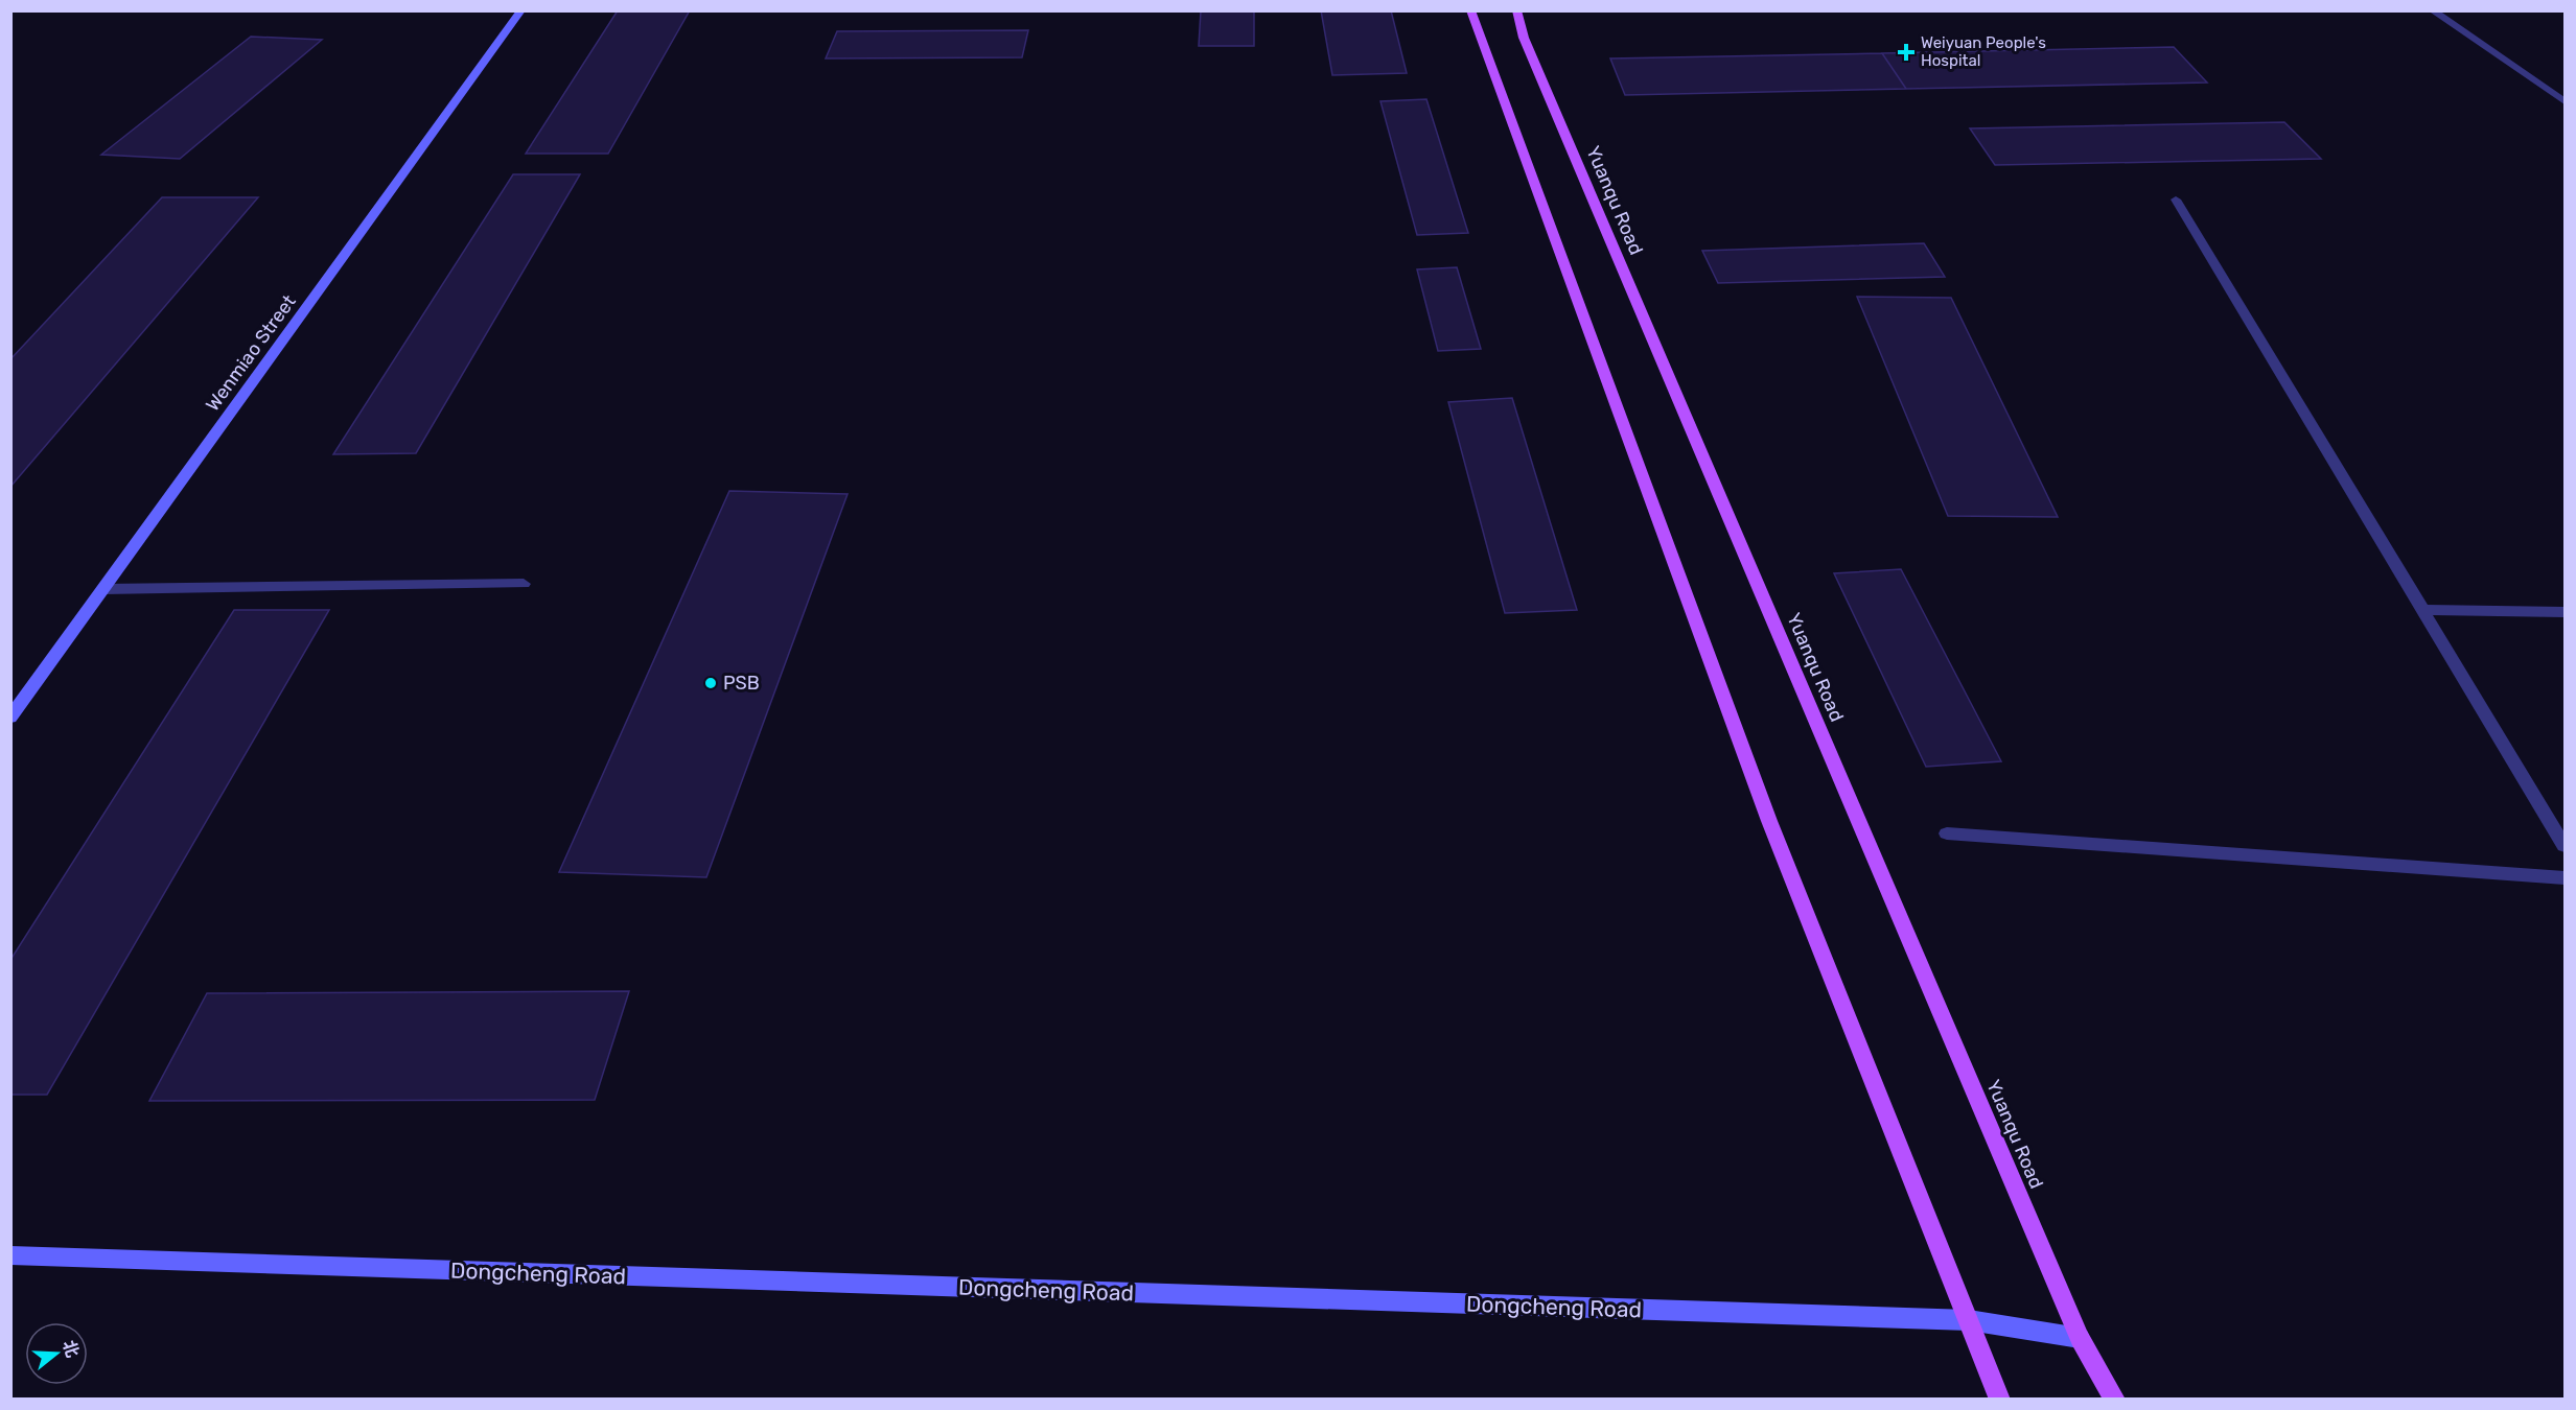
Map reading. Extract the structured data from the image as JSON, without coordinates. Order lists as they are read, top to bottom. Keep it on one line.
{"streets":{"main road":["Yuanqu Road","Wenmiao Street","Dongcheng Road"]},"crossings":[["Yuanqu Road","Dongcheng Road"]],"places":{"health":["Weiyuan People's Hospital"],"other":["PSB"]},"north":"right"}
